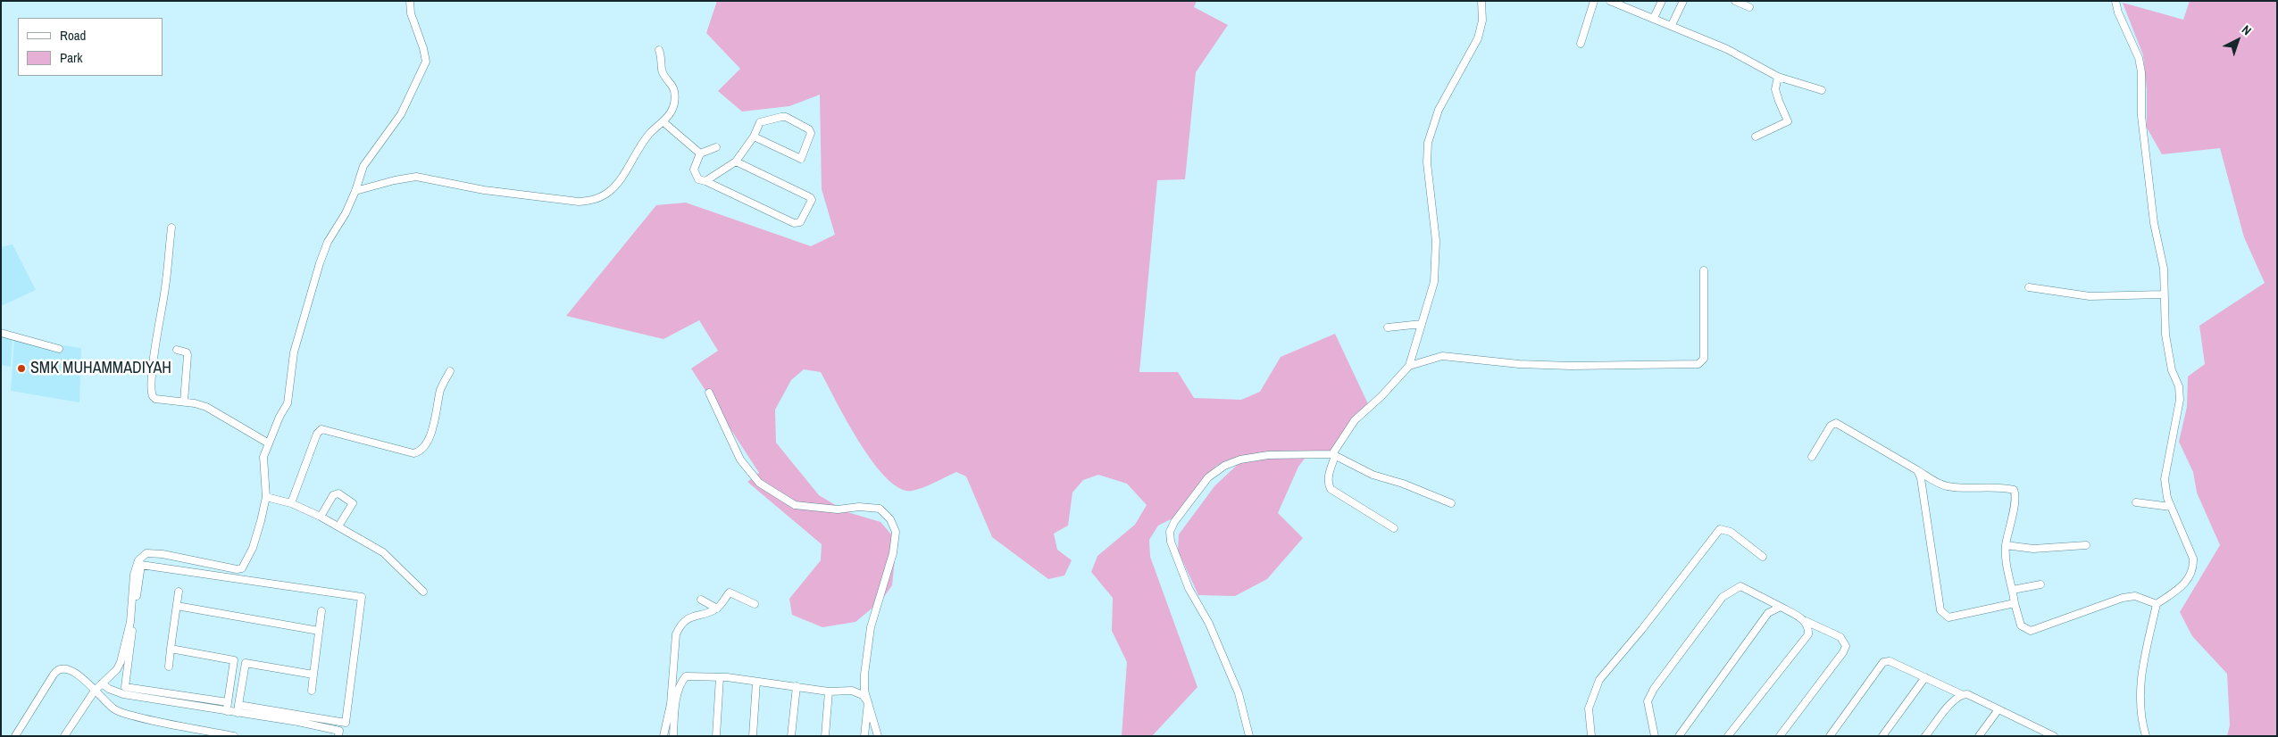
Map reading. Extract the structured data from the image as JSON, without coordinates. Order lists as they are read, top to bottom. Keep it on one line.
{"places":["SMK MUHAMMADIYAH"],"legend":["Road","Park"],"north":"top right"}
